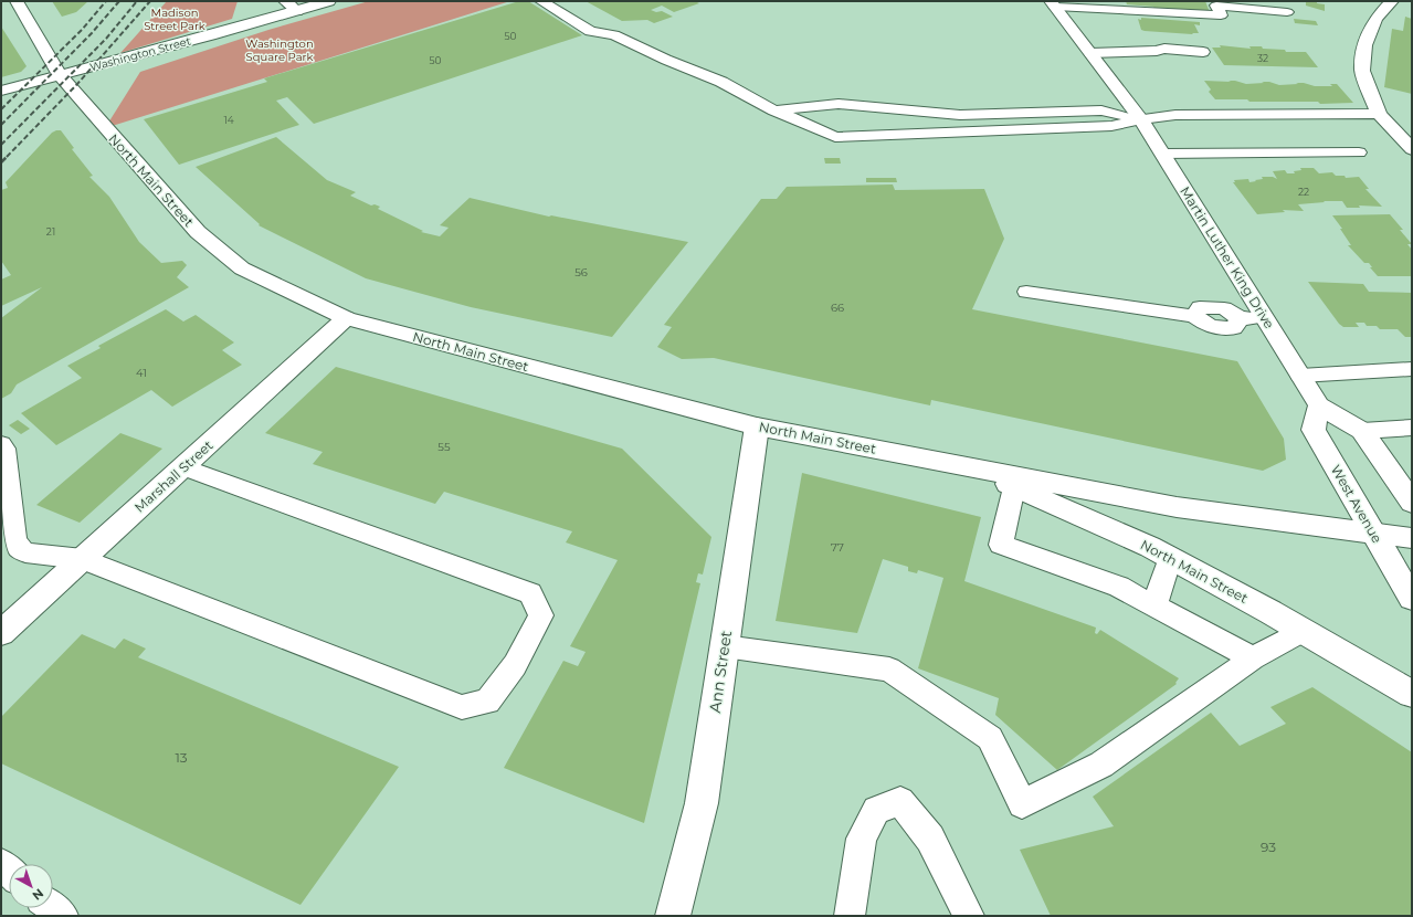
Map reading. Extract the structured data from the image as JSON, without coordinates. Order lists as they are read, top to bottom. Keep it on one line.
{"streets":{"main road":["Washington Street","North Main Street","Martin Luther King Drive","Marshall Street","West Avenue","Ann Street"]},"crossings":[["Washington Street","North Main Street"],["North Main Street","Marshall Street"],["North Main Street","West Avenue"],["North Main Street","Ann Street"],["Martin Luther King Drive","West Avenue"]],"parks":["Madison Street Park","Washington Square Park"],"house_numbers":["50","32","50","14","22","21","56","66","41","55","77","13","93"],"north":"bottom right"}
